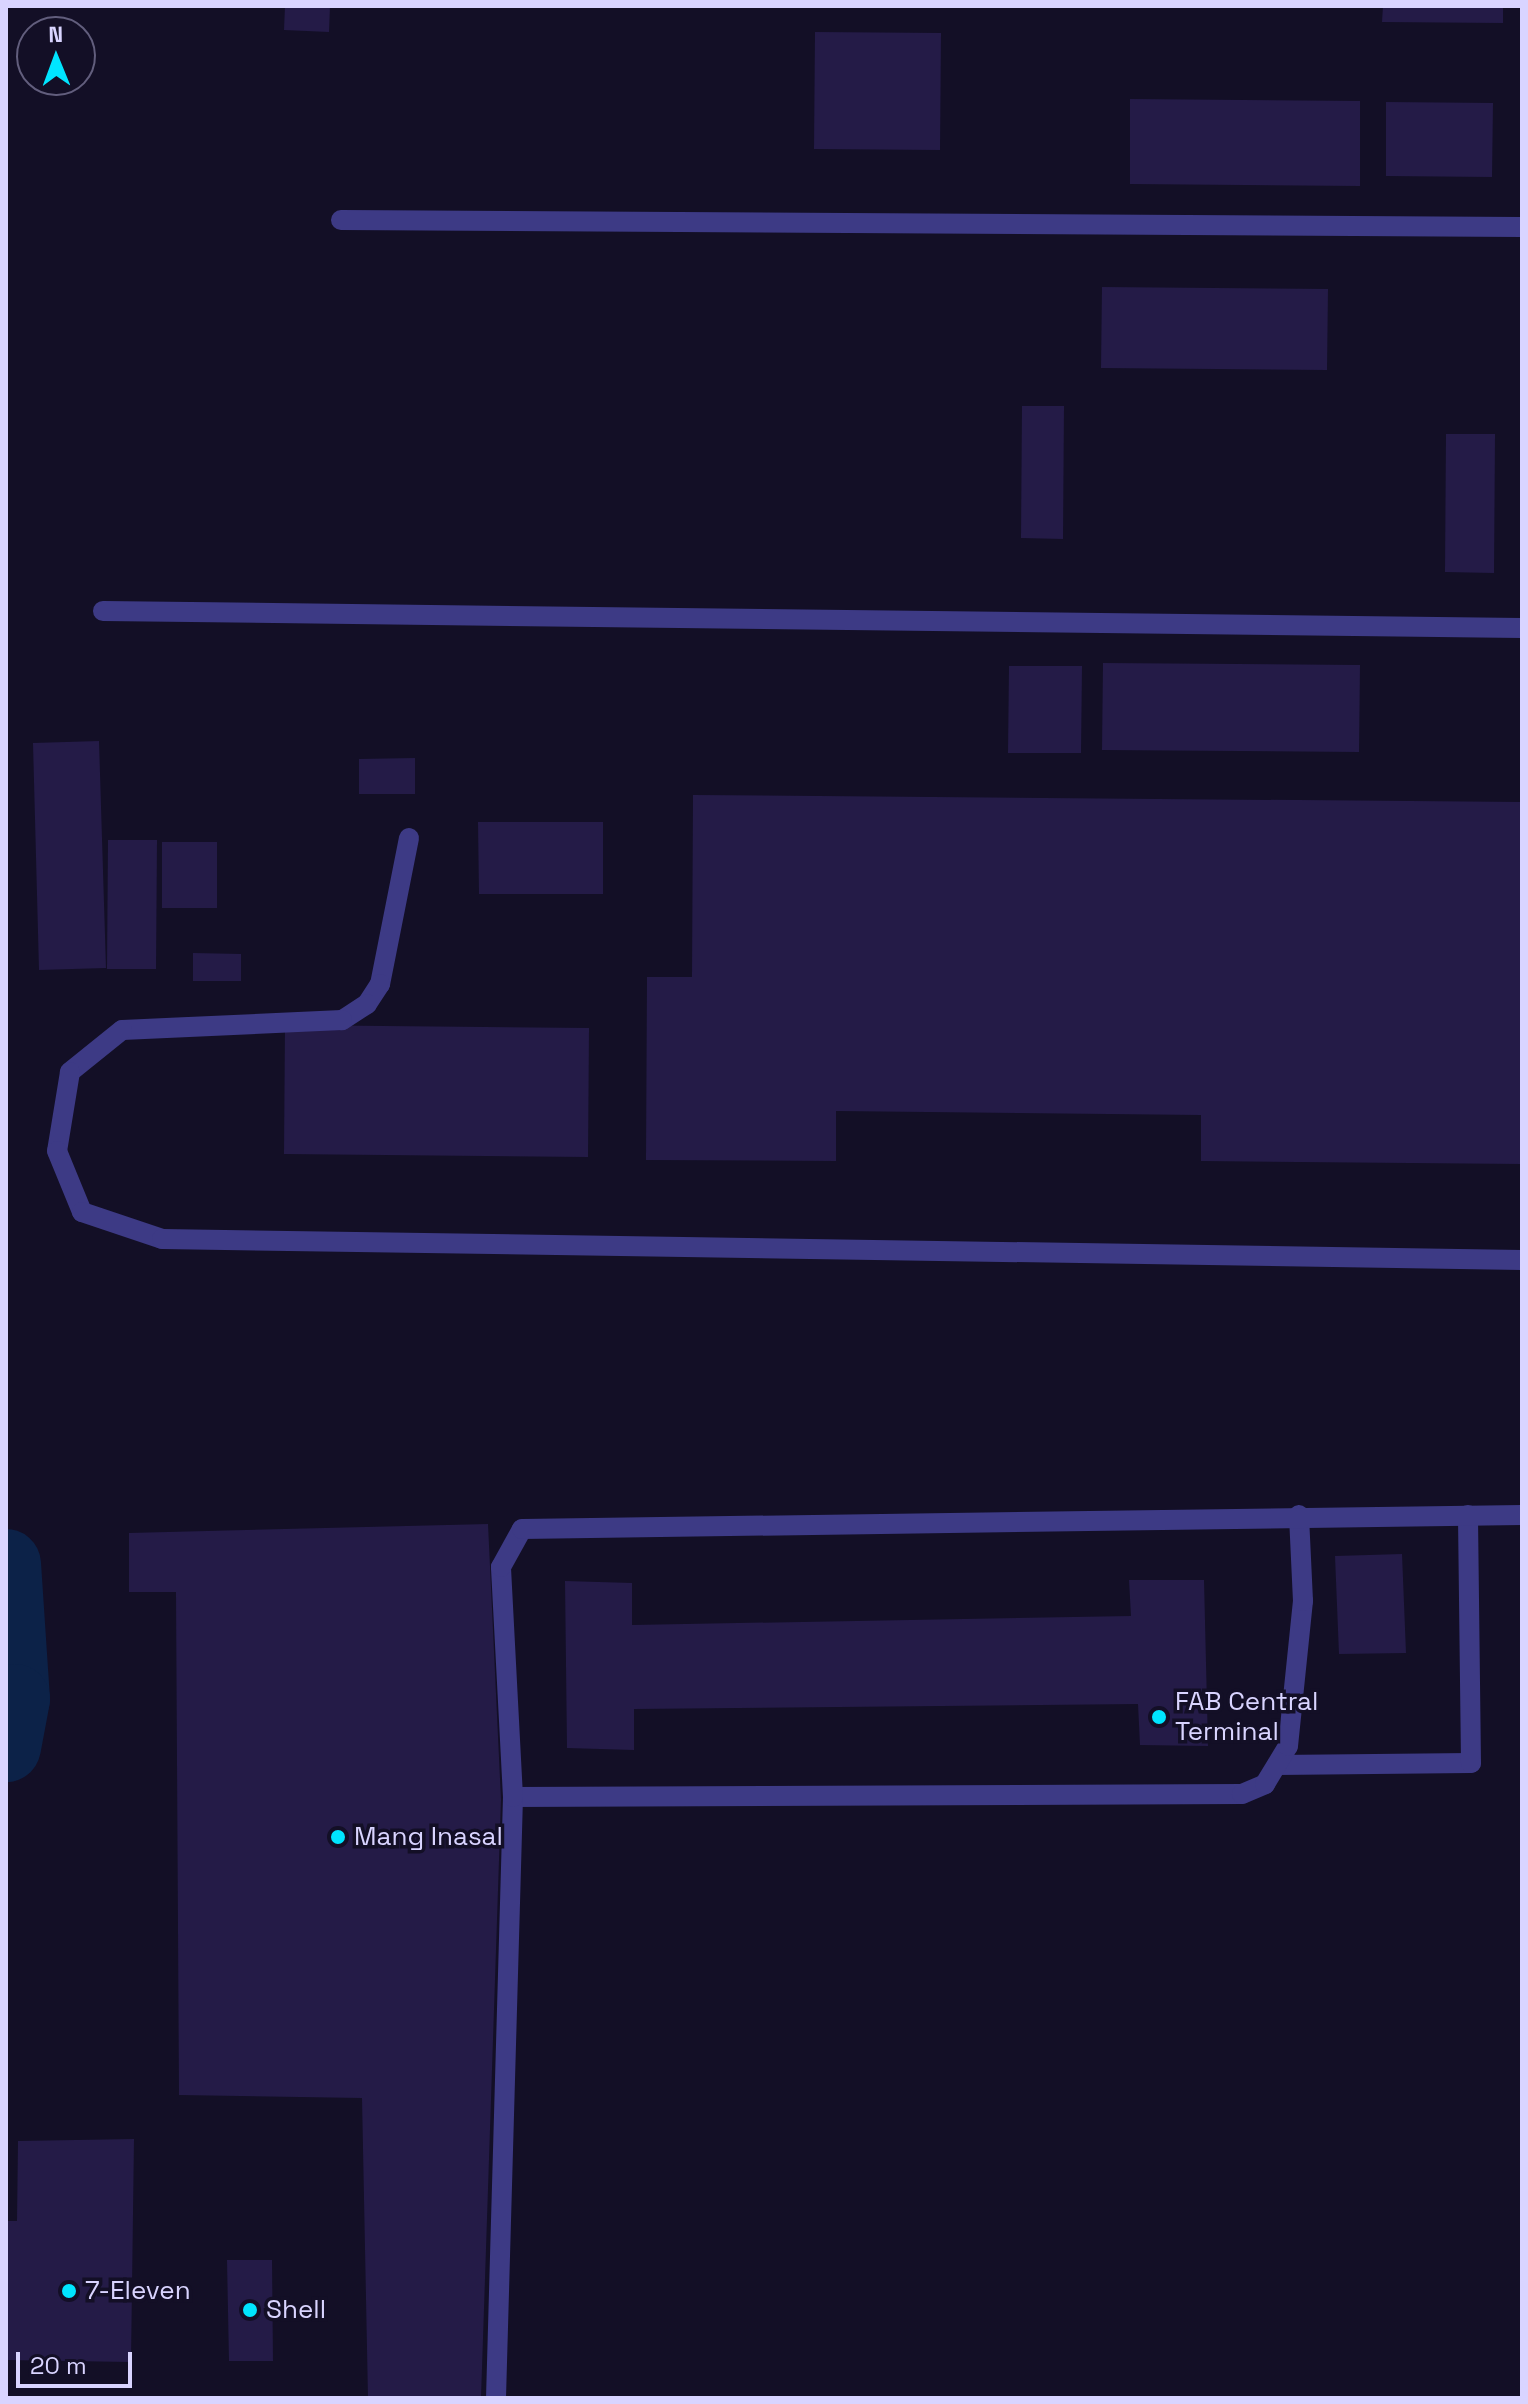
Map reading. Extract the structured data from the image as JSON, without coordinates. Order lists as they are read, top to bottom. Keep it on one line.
{"places":["FAB Central Terminal","Mang Inasal","7-Eleven","Shell"],"scale_bar":"20 m","north":"top"}
